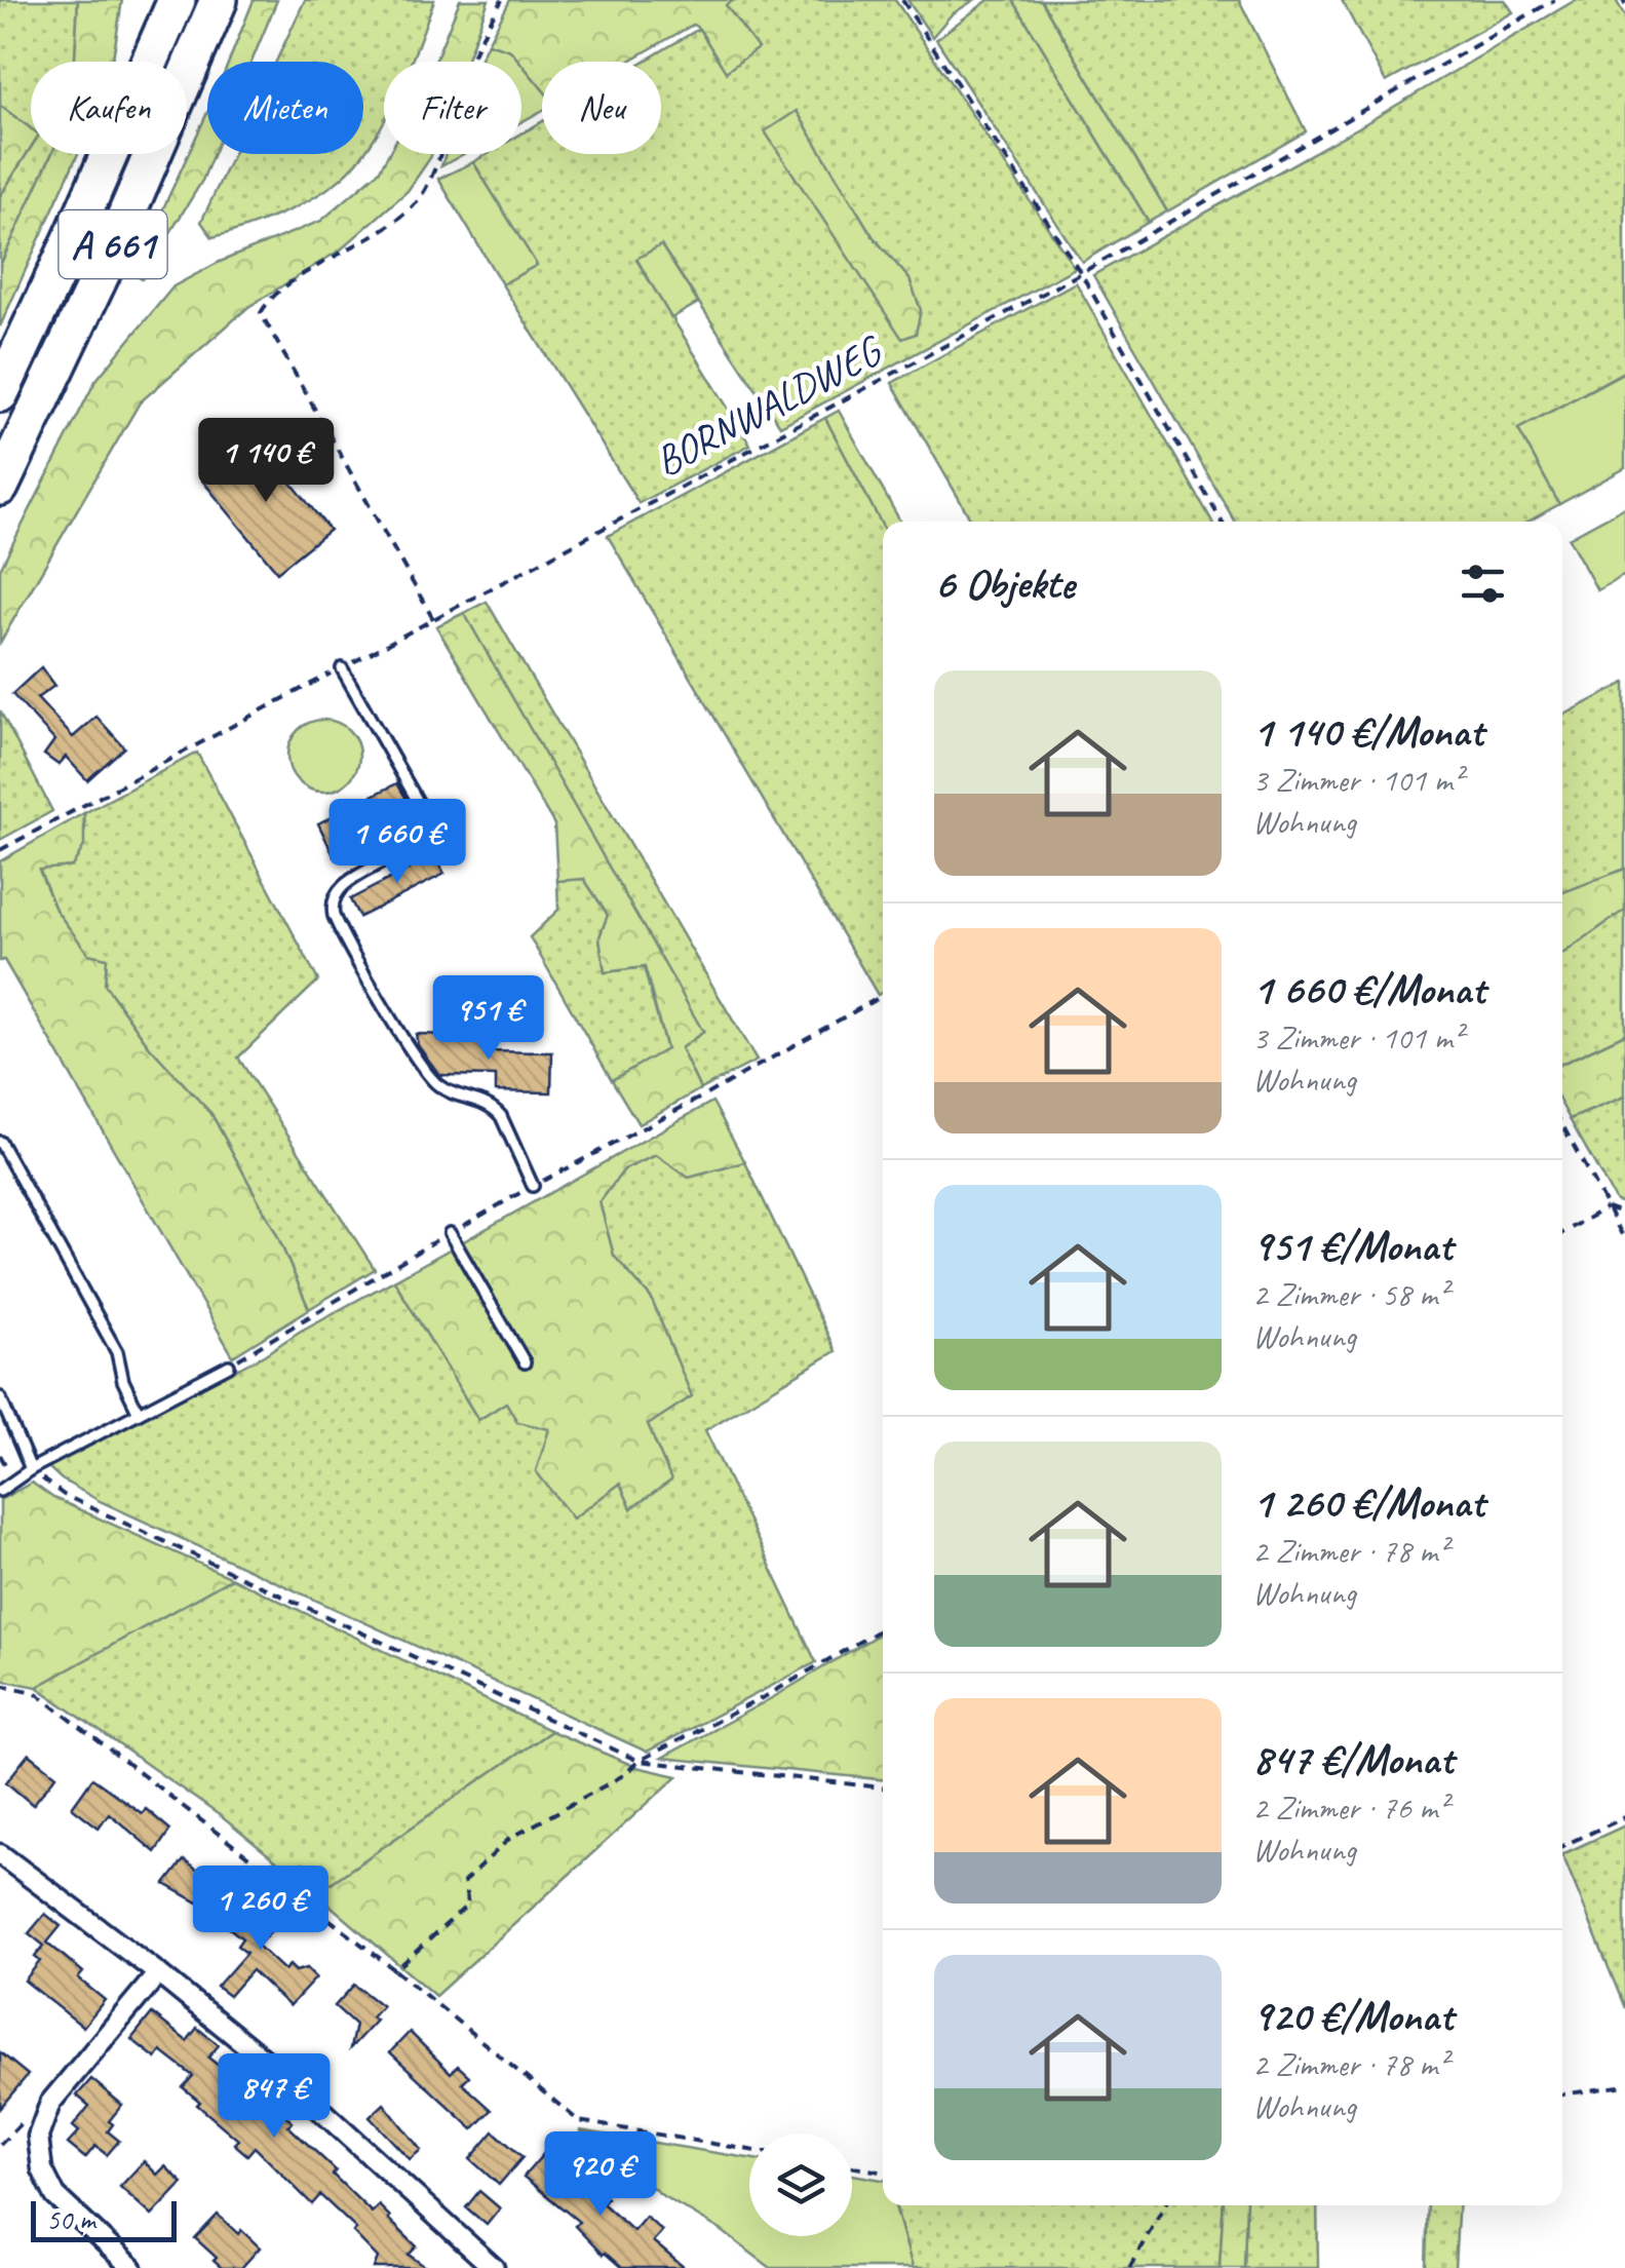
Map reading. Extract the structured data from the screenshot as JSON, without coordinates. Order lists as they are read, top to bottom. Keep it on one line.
{"streets":{"highway":["A 661"],"path":["BORNWALDWEG"]},"scale_bar":"50 m","page":{"chip":["Kaufen","Mieten","Filter","Neu"],"price":["1 140 €","1 660 €","951 €","1 260 €","847 €","920 €"],"heading":"6 Objekte","list":[{"name":"1 140 €/Monat","note":"3 Zimmer · 101 m² · Wohnung"},{"name":"1 660 €/Monat","note":"3 Zimmer · 101 m² · Wohnung"},{"name":"951 €/Monat","note":"2 Zimmer · 58 m² · Wohnung"},{"name":"1 260 €/Monat","note":"2 Zimmer · 78 m² · Wohnung"},{"name":"847 €/Monat","note":"2 Zimmer · 76 m² · Wohnung"},{"name":"920 €/Monat","note":"2 Zimmer · 78 m² · Wohnung"}],"scale":"50 m"}}
